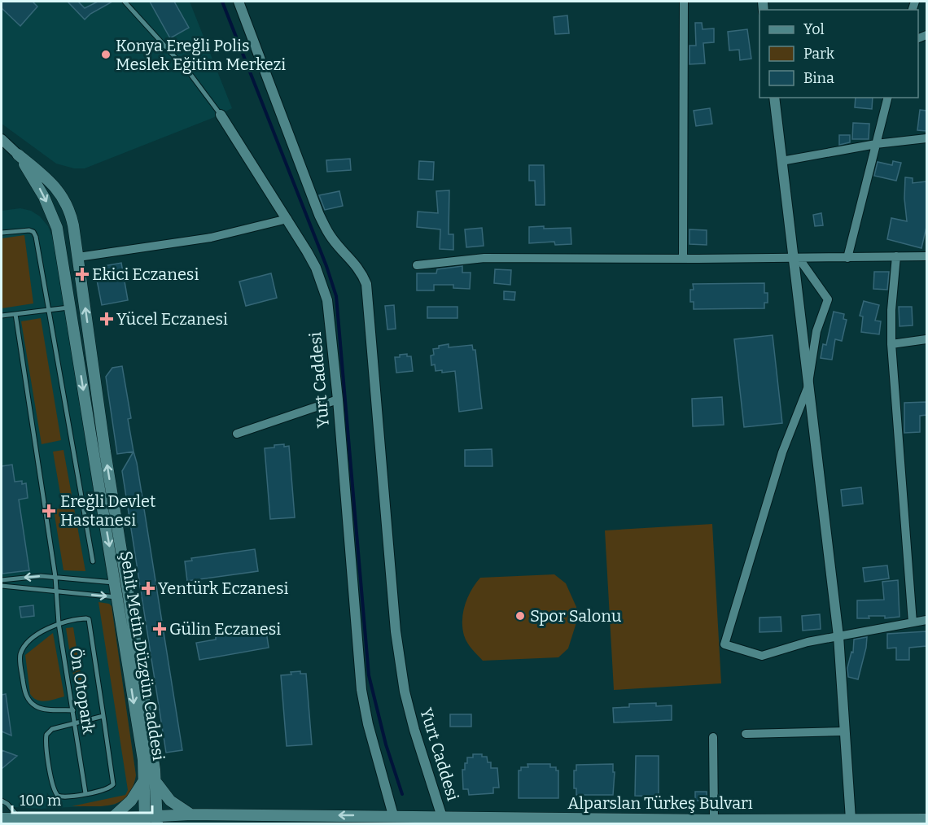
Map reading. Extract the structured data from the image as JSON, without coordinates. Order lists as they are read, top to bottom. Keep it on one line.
{"streets":{"main road":["Şehit Metin Düzgün Caddesi","Alparslan Türkeş Bulvarı"],"street":["Yurt Caddesi"],"lane":["Ön Otopark"]},"crossings":[["Yurt Caddesi","Alparslan Türkeş Bulvarı"],["Şehit Metin Düzgün Caddesi","Alparslan Türkeş Bulvarı"]],"places":{"other":["Konya Ereğli Polis Meslek Eğitim Merkezi","Spor Salonu"],"health":["Ekici Eczanesi","Yücel Eczanesi","Ereğli Devlet Hastanesi","Yentürk Eczanesi","Gülin Eczanesi"]},"legend":["Yol","Park","Bina"],"scale_bar":"100 m"}
